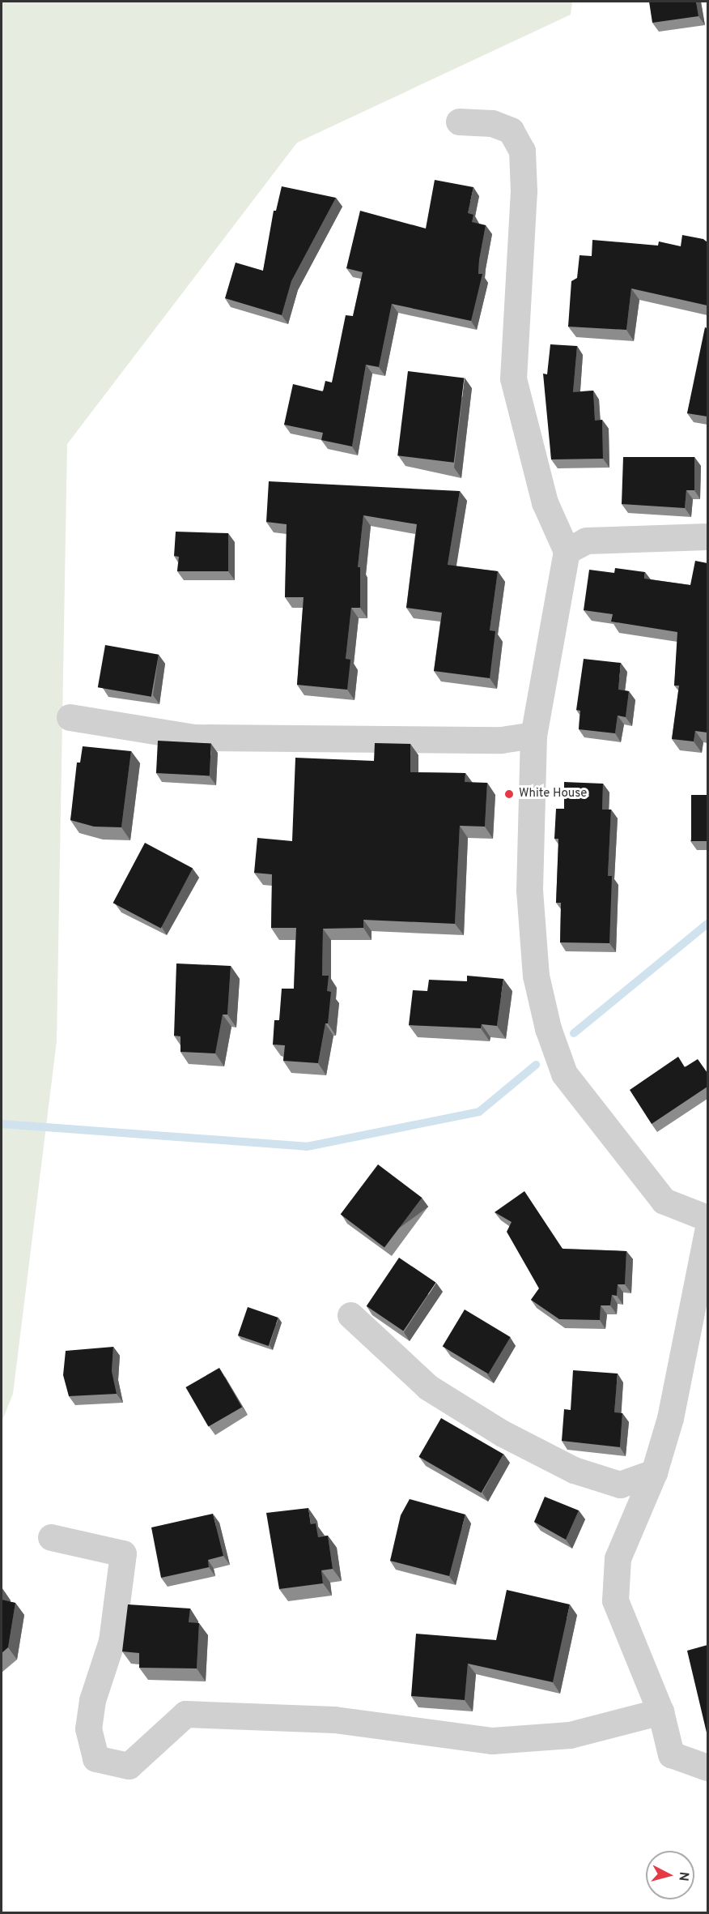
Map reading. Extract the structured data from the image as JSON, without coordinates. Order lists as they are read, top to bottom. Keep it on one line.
{"places":["White House"],"north":"right"}
